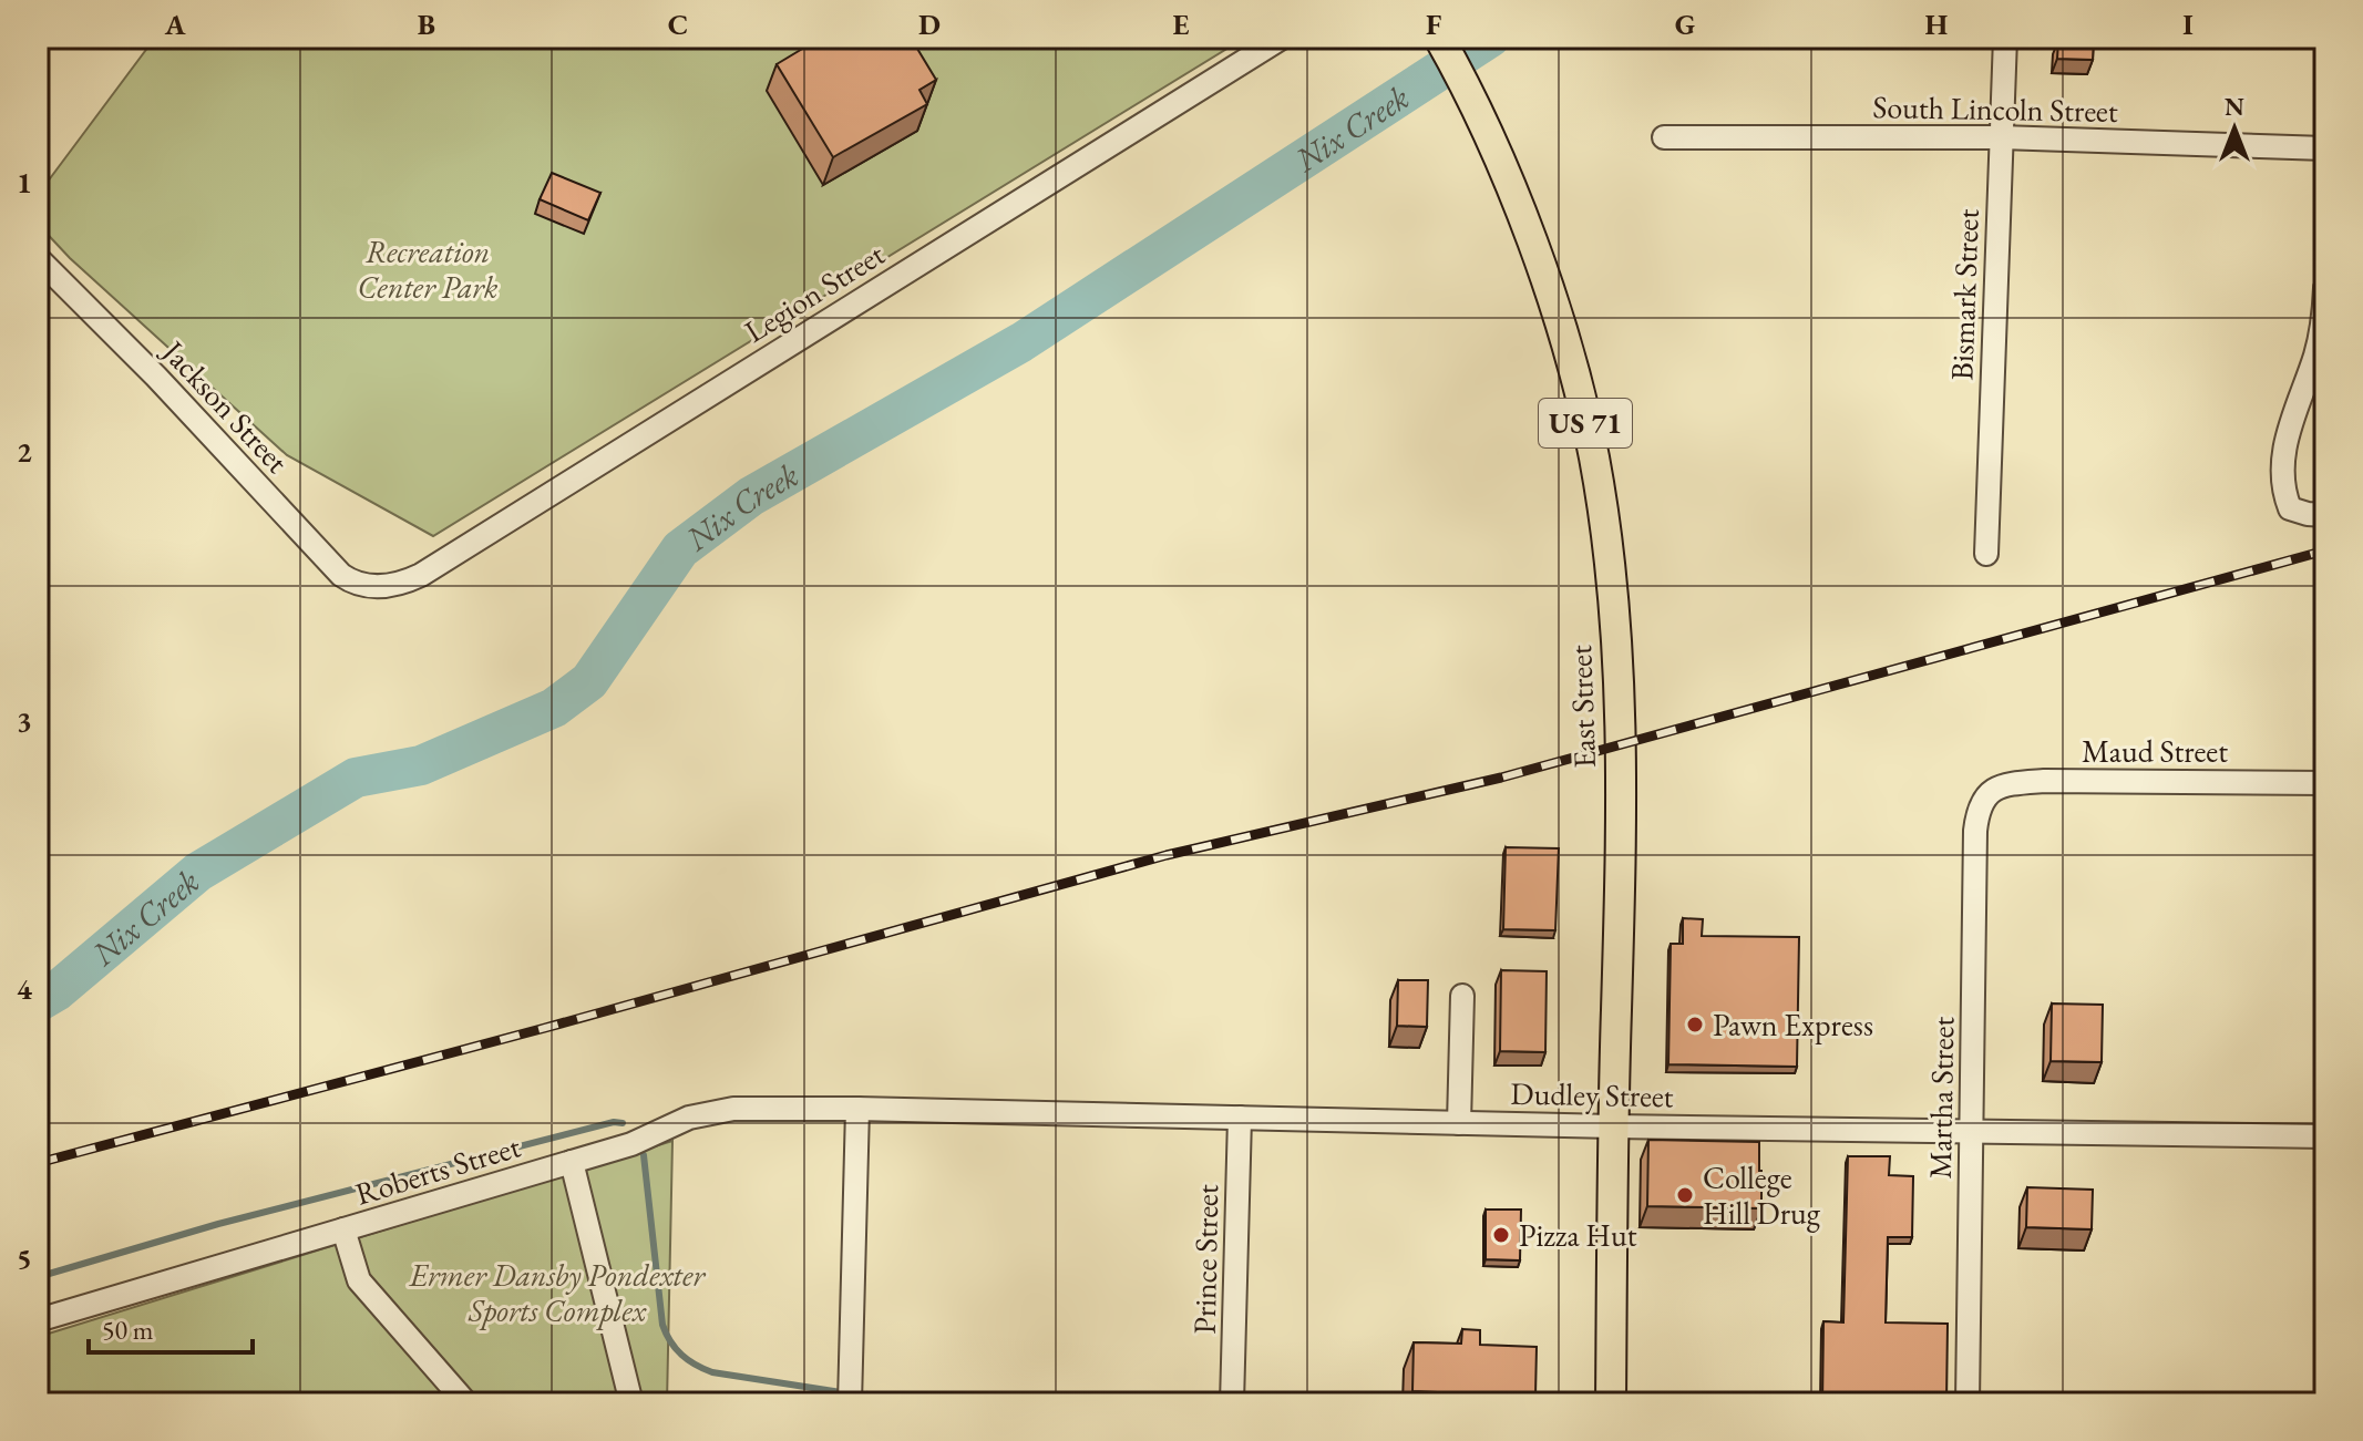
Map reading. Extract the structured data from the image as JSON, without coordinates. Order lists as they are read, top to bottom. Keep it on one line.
{"streets":{"main road":["US 71","East Street"],"street":["South Lincoln Street","Legion Street","Bismark Street","Jackson Street","Maud Street","Dudley Street","Martha Street","Roberts Street","Prince Street"]},"crossings":[["South Lincoln Street","Bismark Street"],["Legion Street","Jackson Street"],["East Street","Dudley Street"],["Maud Street","Martha Street"],["Dudley Street","Martha Street"],["Dudley Street","Roberts Street"],["Dudley Street","Prince Street"]],"water":["Nix Creek"],"parks":["Recreation Center Park","Ermer Dansby Pondexter Sports Complex"],"places":["Pawn Express","College Hill Drug","Pizza Hut"],"scale_bar":"50 m","north":"top","grid":{"columns":["A","B","C","D","E","F","G","H","I"],"rows":["1","2","3","4","5"]}}
